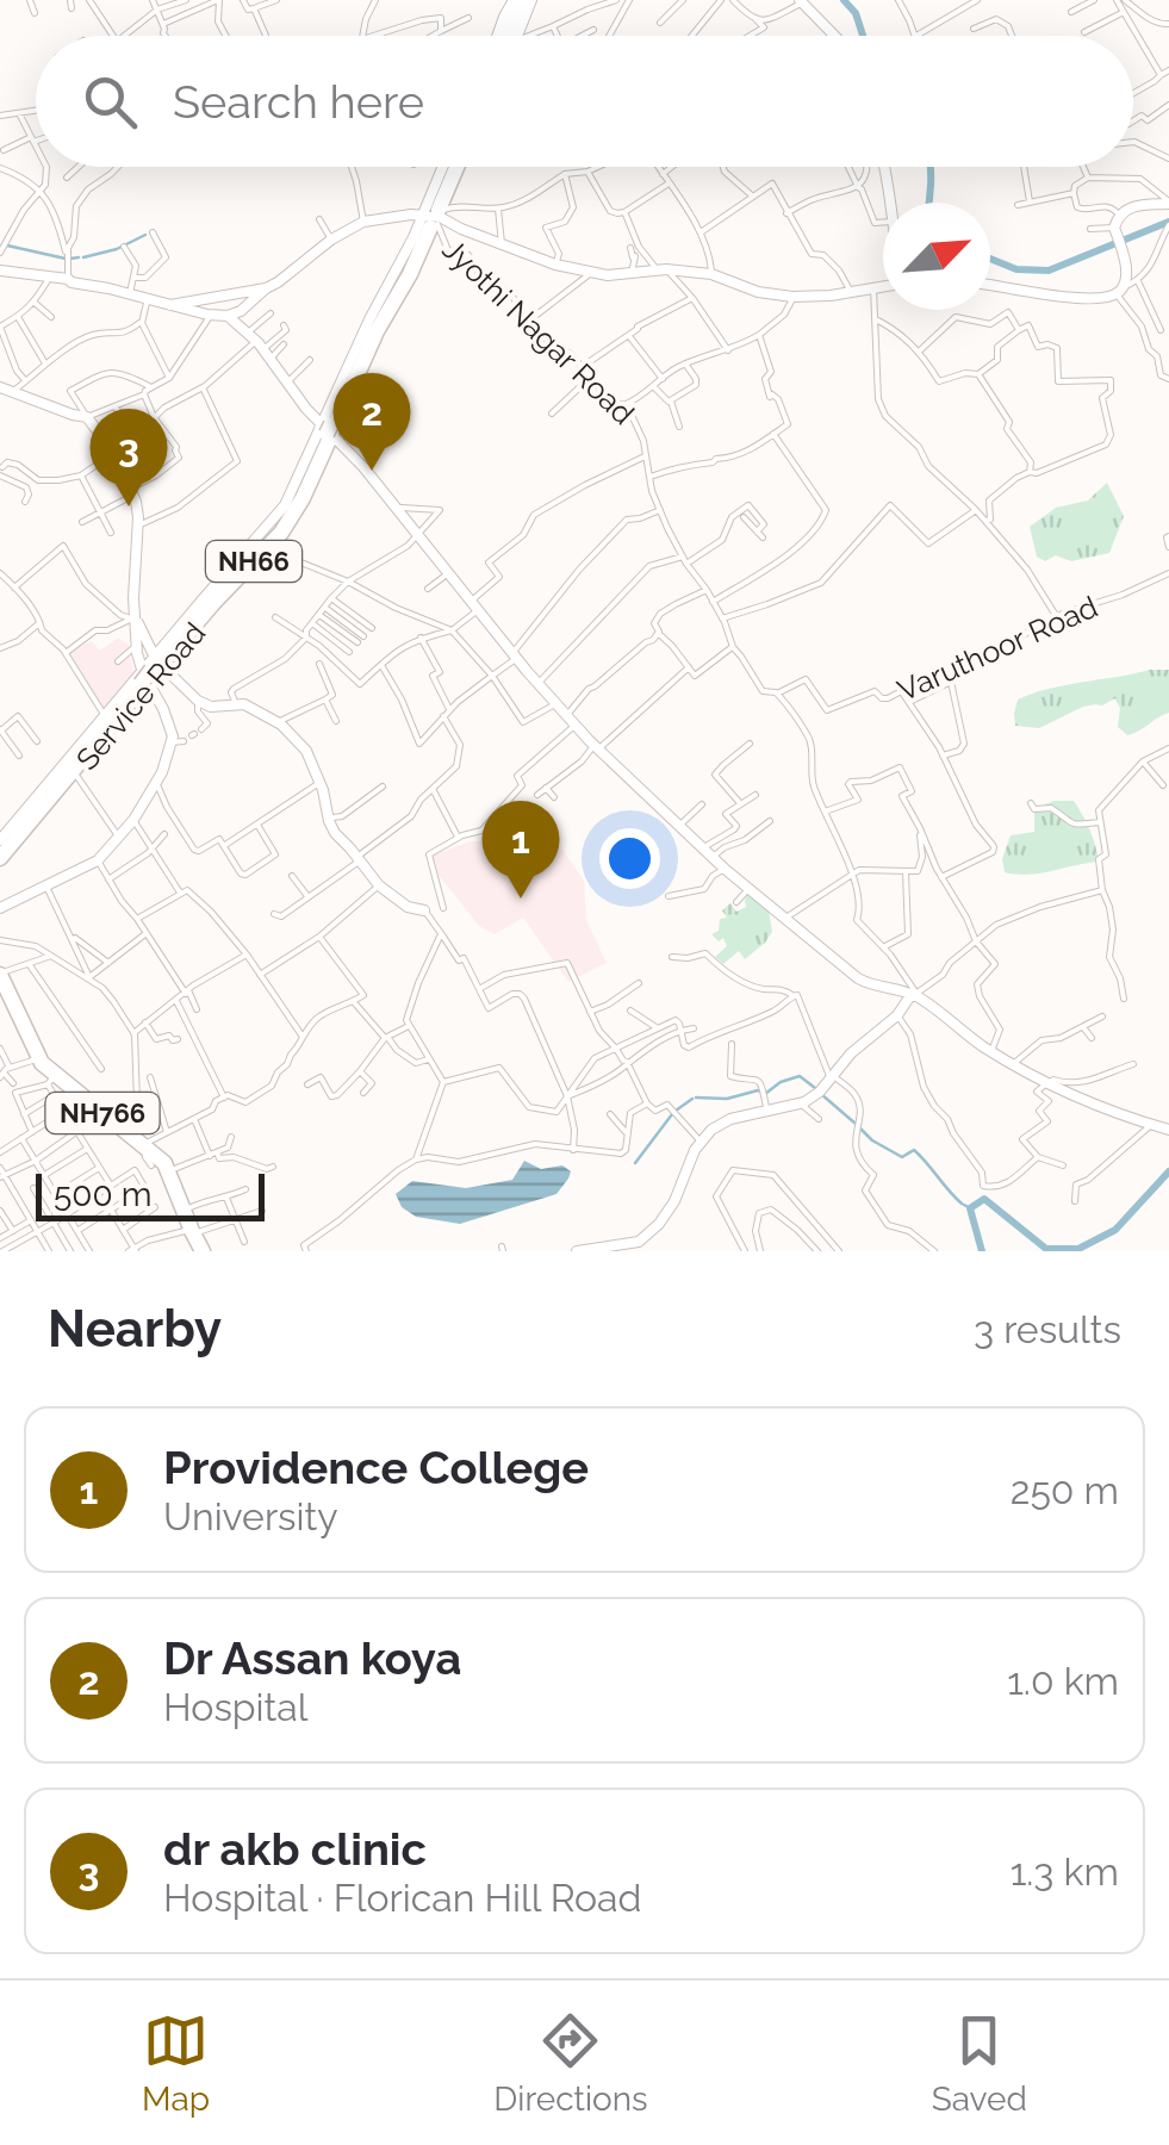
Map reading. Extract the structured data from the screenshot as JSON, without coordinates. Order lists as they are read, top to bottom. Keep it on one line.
{"streets":{"highway":["NH66","NH766"],"main road":["Service Road"],"street":["Jyothi Nagar Road","Varuthoor Road"]},"crossings":[["Jyothi Nagar Road","NH66"],["Jyothi Nagar Road","Varuthoor Road"],["NH66","Service Road"]],"scale_bar":"500 m","north":"top right","page":{"search":"Search here","pins":["2","3","1"],"scale":"500 m","heading":["Nearby","3 results"],"list":[{"mark":"1","name":"Providence College","note":"University","value":"250 m"},{"mark":"2","name":"Dr Assan koya","note":"Hospital","value":"1.0 km"},{"mark":"3","name":"dr akb clinic","note":"Hospital · Florican Hill Road","value":"1.3 km"}],"nav":["Map","Directions","Saved"]}}
